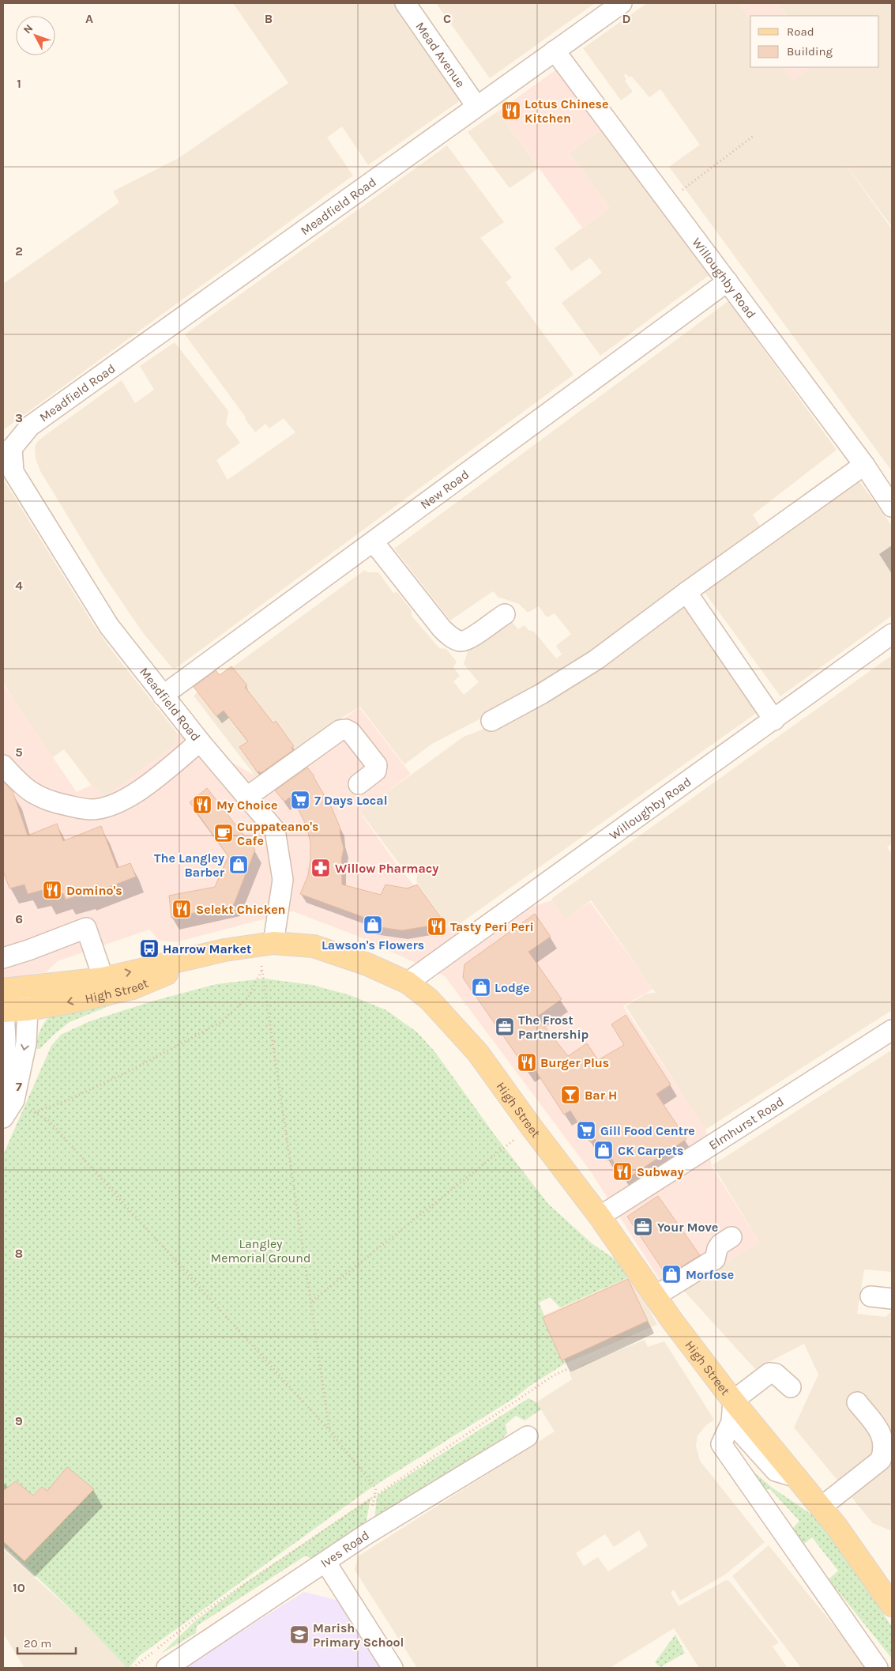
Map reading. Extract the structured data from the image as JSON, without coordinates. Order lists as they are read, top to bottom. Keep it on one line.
{"streets":{"main road":["High Street"],"street":["Mead Avenue","Meadfield Road","Willoughby Road","New Road","Elmhurst Road","Ives Road"]},"crossings":[["Mead Avenue","Meadfield Road"],["Meadfield Road","Willoughby Road"],["Meadfield Road","New Road"],["Meadfield Road","High Street"],["Willoughby Road","New Road"],["Willoughby Road","High Street"],["High Street","Elmhurst Road"]],"parks":["Langley Memorial Ground"],"places":{"restaurant":["Lotus Chinese Kitchen","My Choice","Domino's","Selekt Chicken","Tasty Peri Peri","Burger Plus","Subway"],"supermarket":["7 Days Local","Gill Food Centre"],"cafe":["Cuppateano's Cafe"],"shop":["The Langley Barber","Lawson's Flowers","Lodge","CK Carpets","Morfose"],"pharmacy":["Willow Pharmacy"],"bus stop":["Harrow Market"],"office":["The Frost Partnership","Your Move"],"bar":["Bar H"],"school or university":["Marish Primary School"]},"legend":["Road","Building"],"scale_bar":"20 m","north":"top left","grid":{"columns":["A","B","C","D"],"rows":["1","2","3","4","5","6","7","8","9","10"]}}
